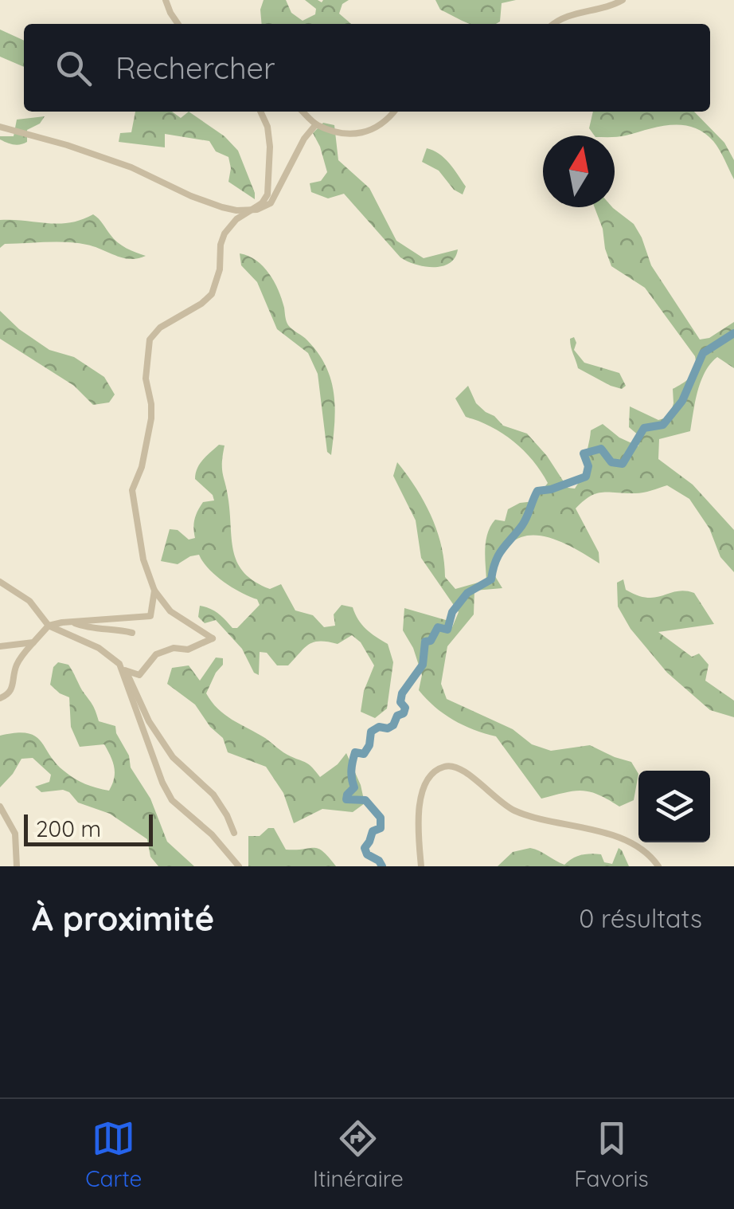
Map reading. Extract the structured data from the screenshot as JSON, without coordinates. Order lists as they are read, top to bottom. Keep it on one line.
{"scale_bar":"200 m","north":"top","page":{"search":"Rechercher","scale":"200 m","heading":["À proximité","0 résultats"],"nav":["Carte","Itinéraire","Favoris"]}}
